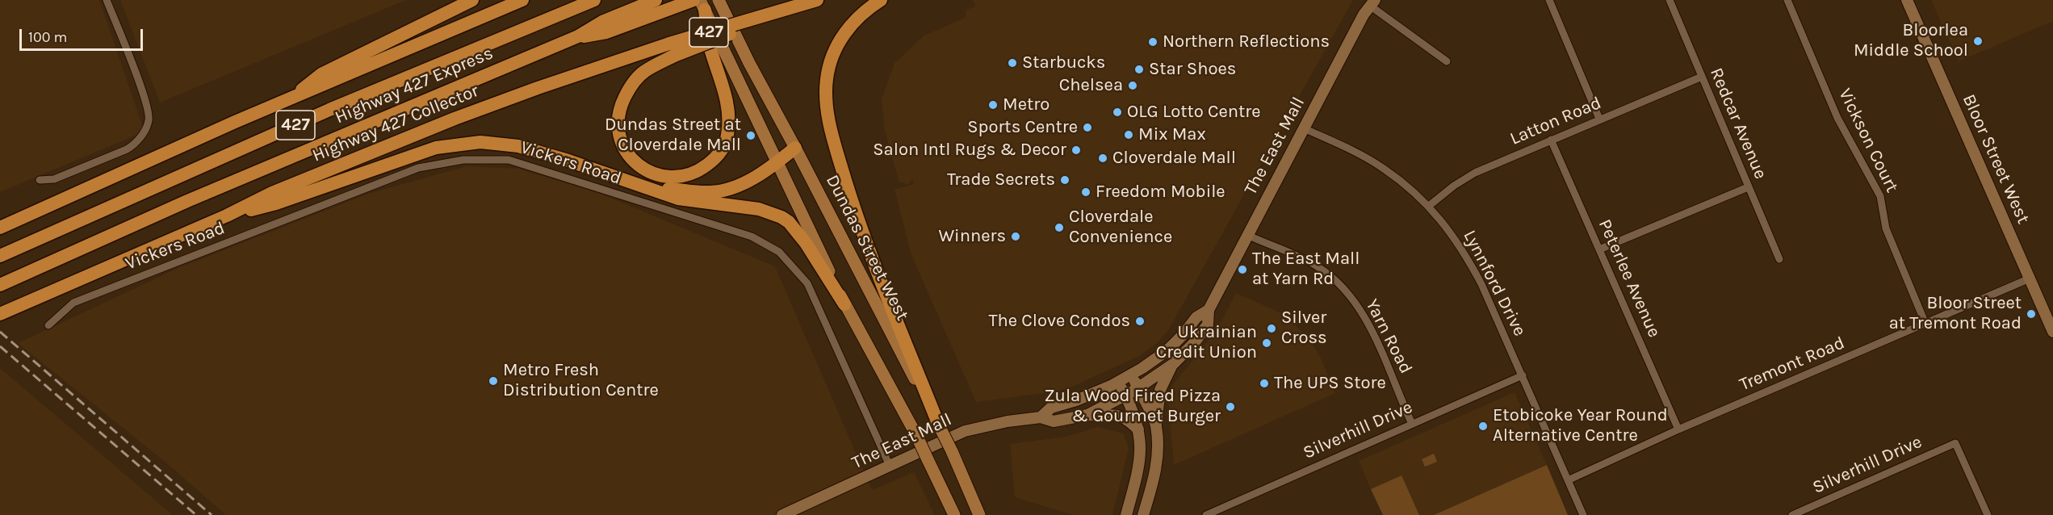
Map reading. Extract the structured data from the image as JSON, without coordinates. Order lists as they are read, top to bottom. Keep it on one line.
{"streets":{"highway":["427","Highway 427 Express","Highway 427 Collector"],"main road":["The East Mall","Bloor Street West","Dundas Street West"],"street":["Latton Road","Redcar Avenue","Vickson Court","Vickers Road","Peterlee Avenue","Lynnford Drive","Yarn Road","Tremont Road","Silverhill Drive"]},"crossings":[["Latton Road","Redcar Avenue"],["Latton Road","Peterlee Avenue"],["Latton Road","Lynnford Drive"],["Vickson Court","Tremont Road"],["The East Mall","Vickers Road"],["The East Mall","Lynnford Drive"],["The East Mall","Yarn Road"],["Bloor Street West","Tremont Road"],["Peterlee Avenue","Tremont Road"],["Lynnford Drive","Tremont Road"],["Lynnford Drive","Silverhill Drive"],["Yarn Road","Silverhill Drive"]],"places":["Bloorlea Middle School","Northern Reflections","Starbucks","Star Shoes","Chelsea","Metro","OLG Lotto Centre","Sports Centre","Mix Max","Dundas Street at Cloverdale Mall","Salon Intl Rugs & Decor","Cloverdale Mall","Trade Secrets","Freedom Mobile","Cloverdale Convenience","Winners","The East Mall at Yarn Rd","Bloor Street at Tremont Road","The Clove Condos","Silver Cross","Ukrainian Credit Union","Metro Fresh Distribution Centre","The UPS Store","Zula Wood Fired Pizza & Gourmet Burger","Etobicoke Year Round Alternative Centre"],"scale_bar":"100 m"}
